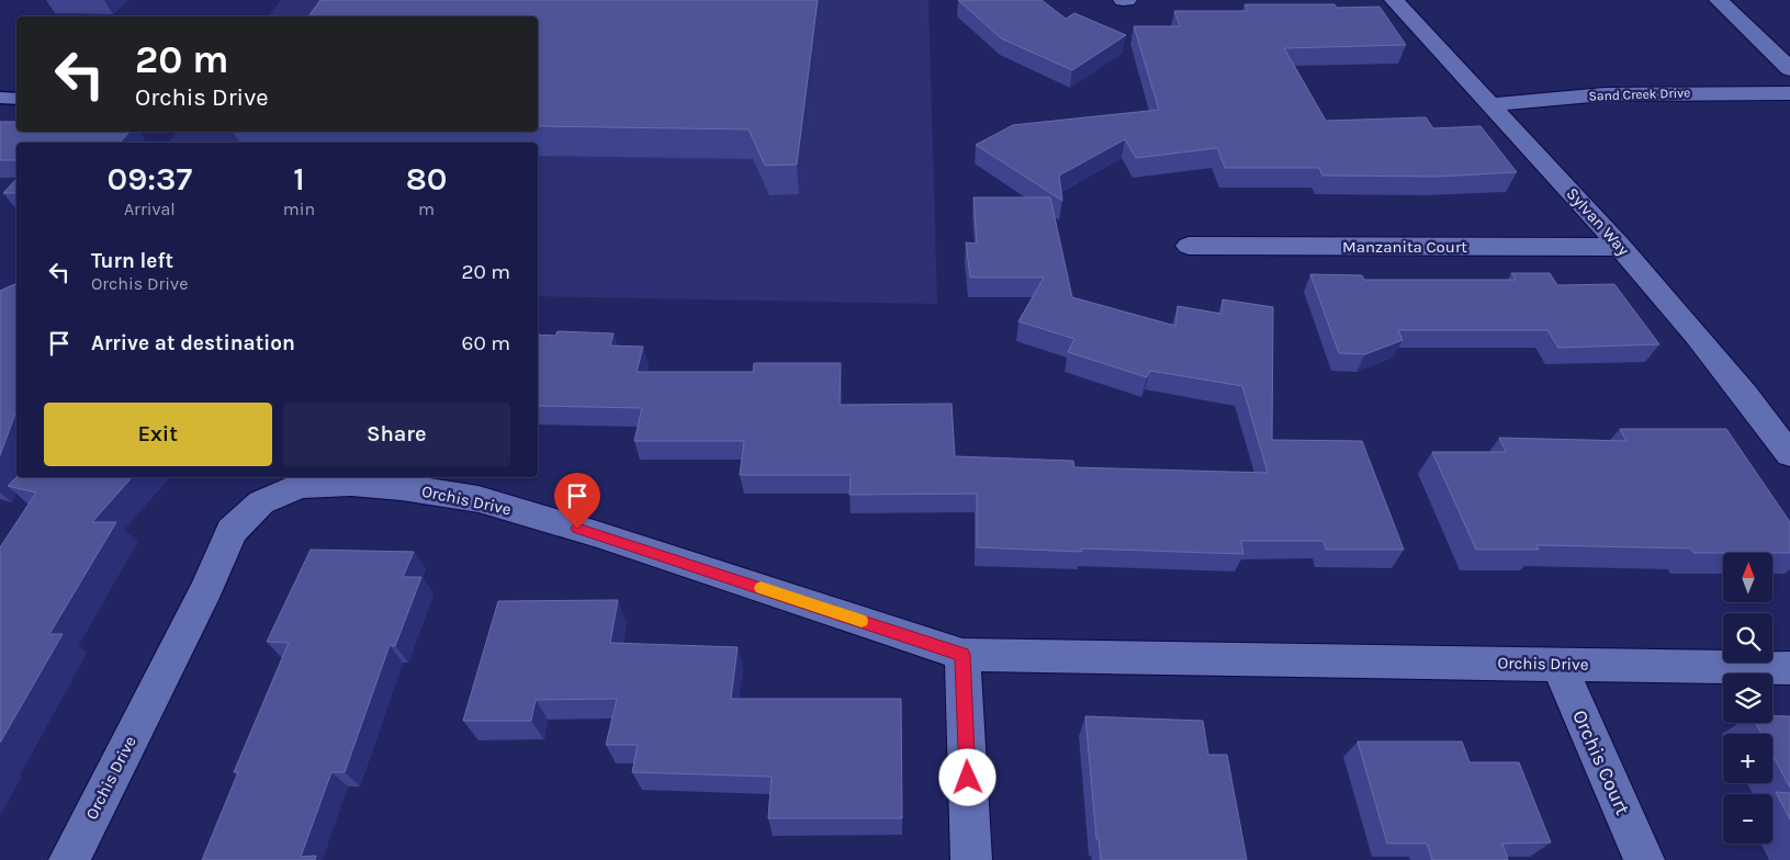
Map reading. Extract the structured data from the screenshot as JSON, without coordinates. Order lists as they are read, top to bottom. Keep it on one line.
{"streets":{"street":["Sand Creek Drive","Sylvan Way","Manzanita Court","Orchis Drive","Orchis Court"]},"crossings":[["Sand Creek Drive","Sylvan Way"],["Sylvan Way","Manzanita Court"],["Orchis Drive","Orchis Court"]],"north":"top","page":{"turn":["20 m","Orchis Drive"],"eta":["09:37","Arrival","1","min","80","m"],"list":[{"name":"Turn left","note":"Orchis Drive","value":"20 m"},{"name":"Arrive at destination","value":"60 m"}],"buttons":["Exit","Share"],"map_buttons":["+","−"]}}
